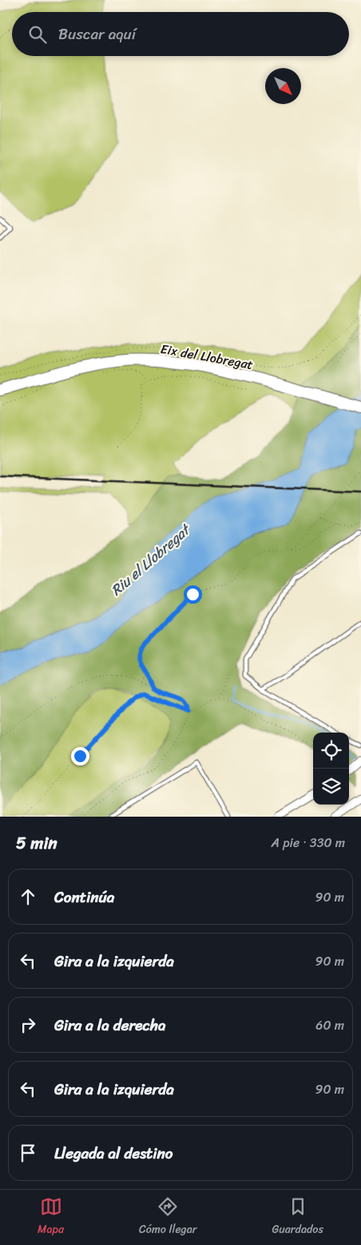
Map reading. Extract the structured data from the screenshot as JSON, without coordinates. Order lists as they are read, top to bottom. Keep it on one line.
{"streets":{"highway":["Eix del Llobregat"]},"water":["Riu el Llobregat"],"north":"bottom right","page":{"search":"Buscar aquí","heading":["5 min","A pie · 330 m"],"list":[["Continúa","90 m"],["Gira a la izquierda","90 m"],["Gira a la derecha","60 m"],["Gira a la izquierda","90 m"],"Llegada al destino"],"nav":["Mapa","Cómo llegar","Guardados"]}}
